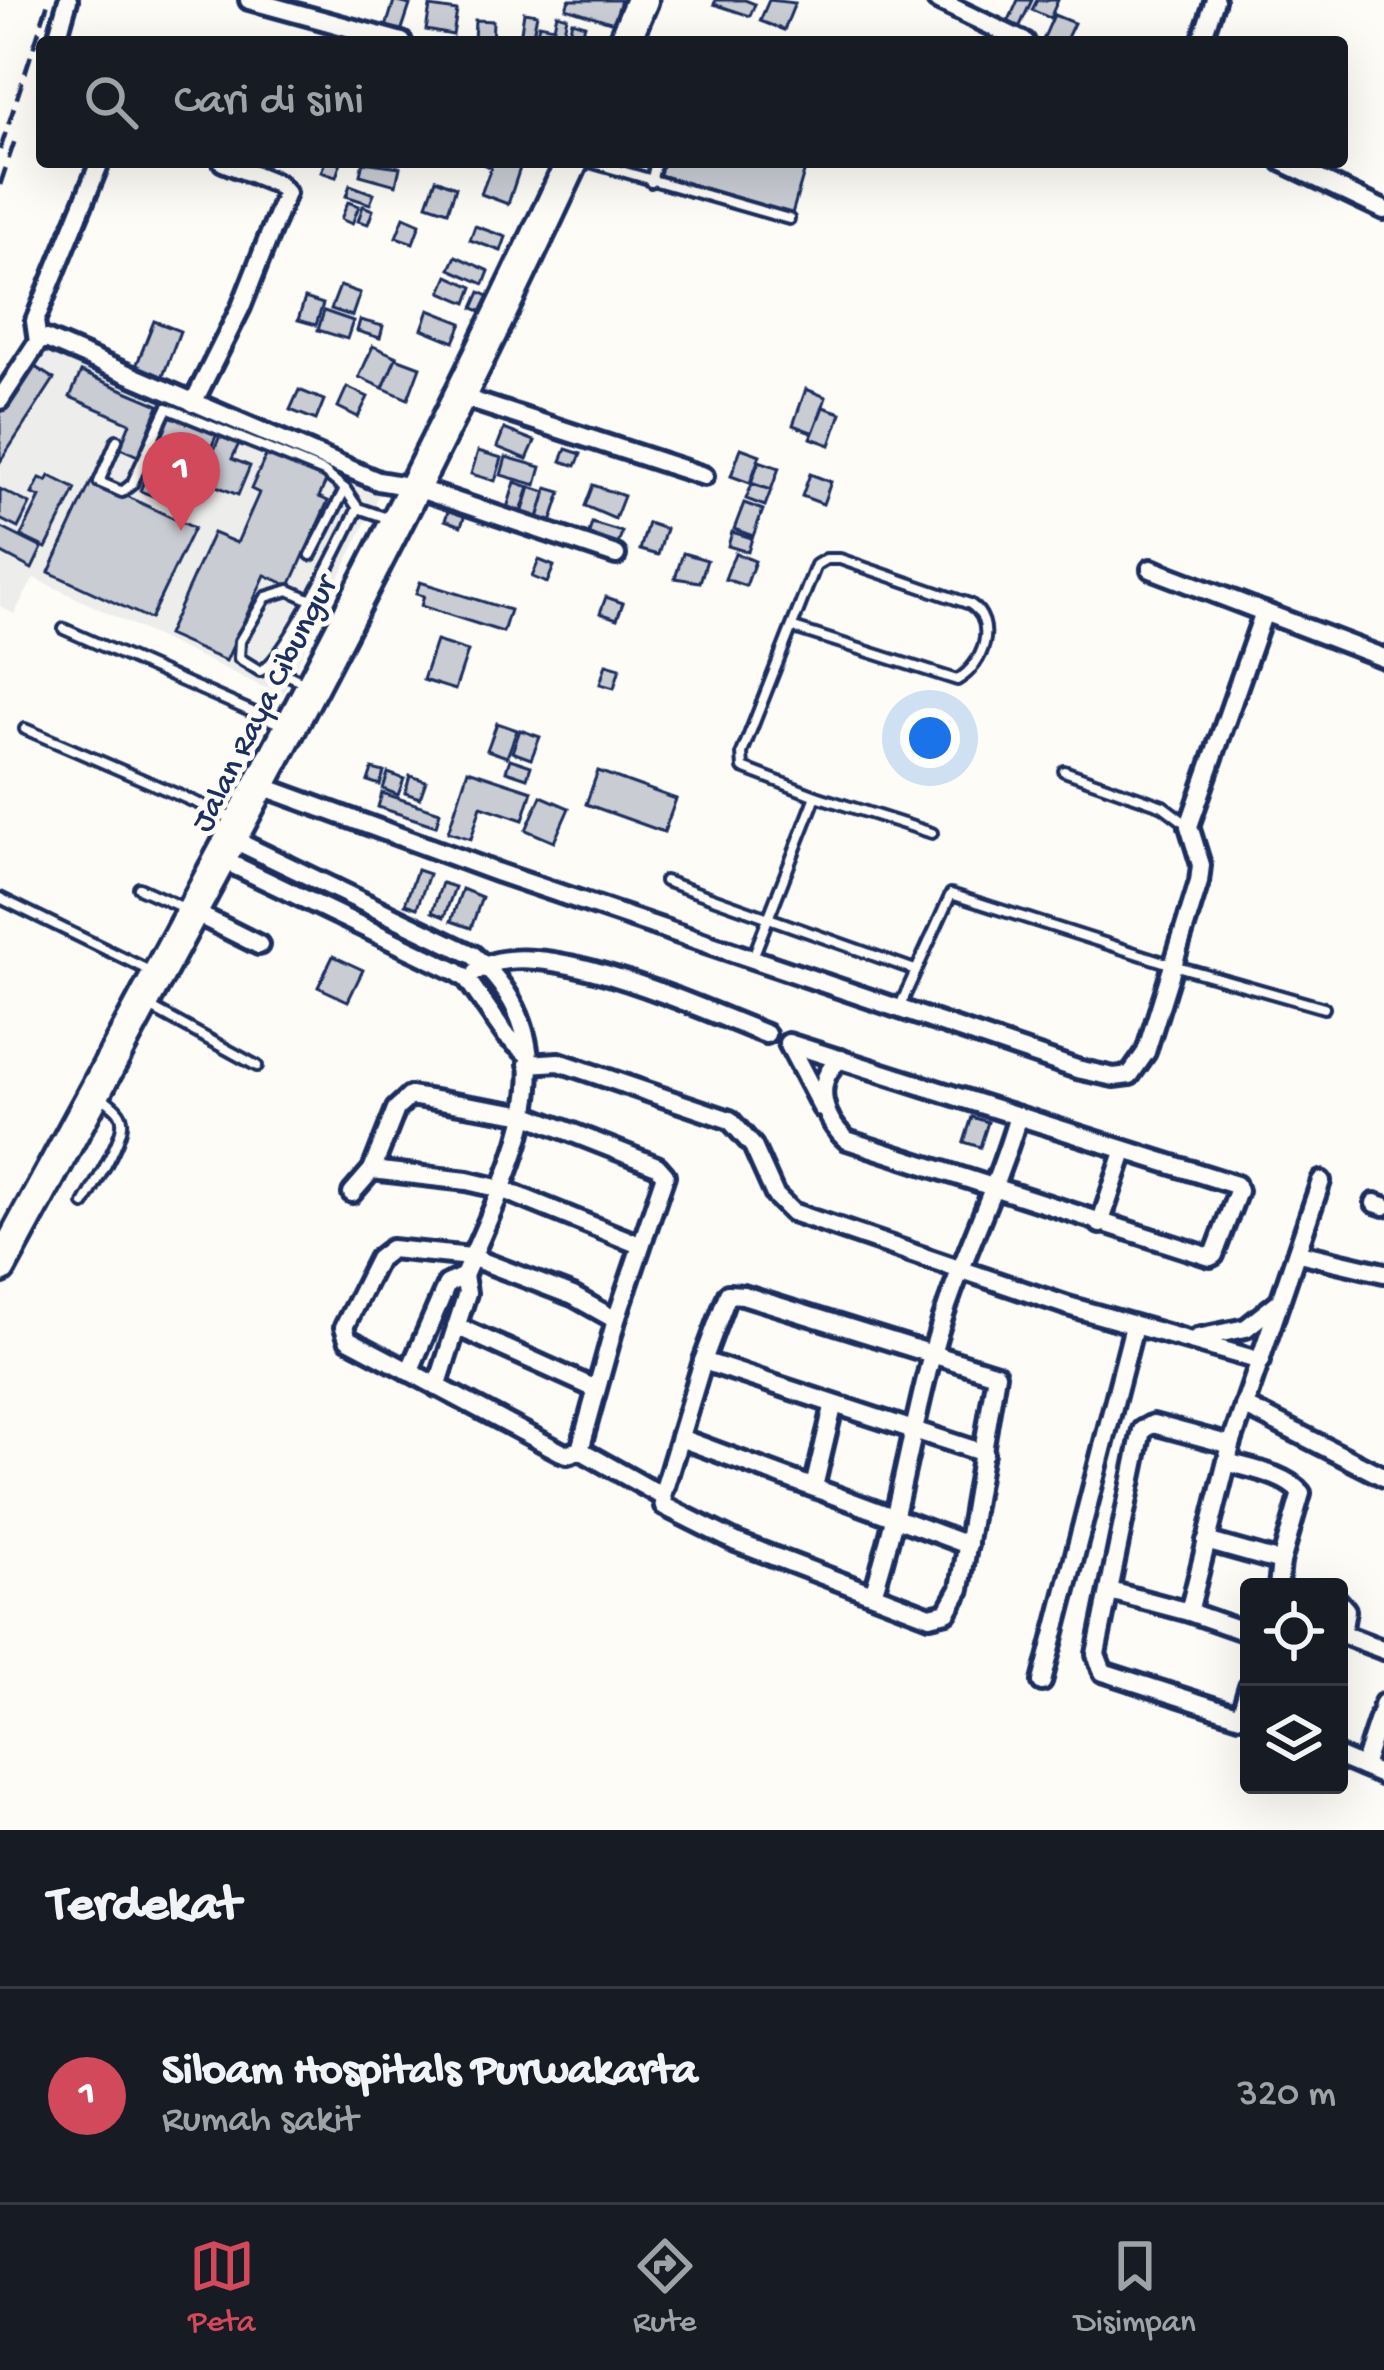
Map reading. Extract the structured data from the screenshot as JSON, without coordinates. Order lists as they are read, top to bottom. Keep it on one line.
{"streets":{"highway":["Jalan Raya Cibungur"]},"page":{"search":"Cari di sini","pins":"1","heading":"Terdekat","list":[{"mark":"1","name":"Siloam Hospitals Purwakarta","note":"Rumah sakit","value":"320 m"}],"nav":["Peta","Rute","Disimpan"]}}
